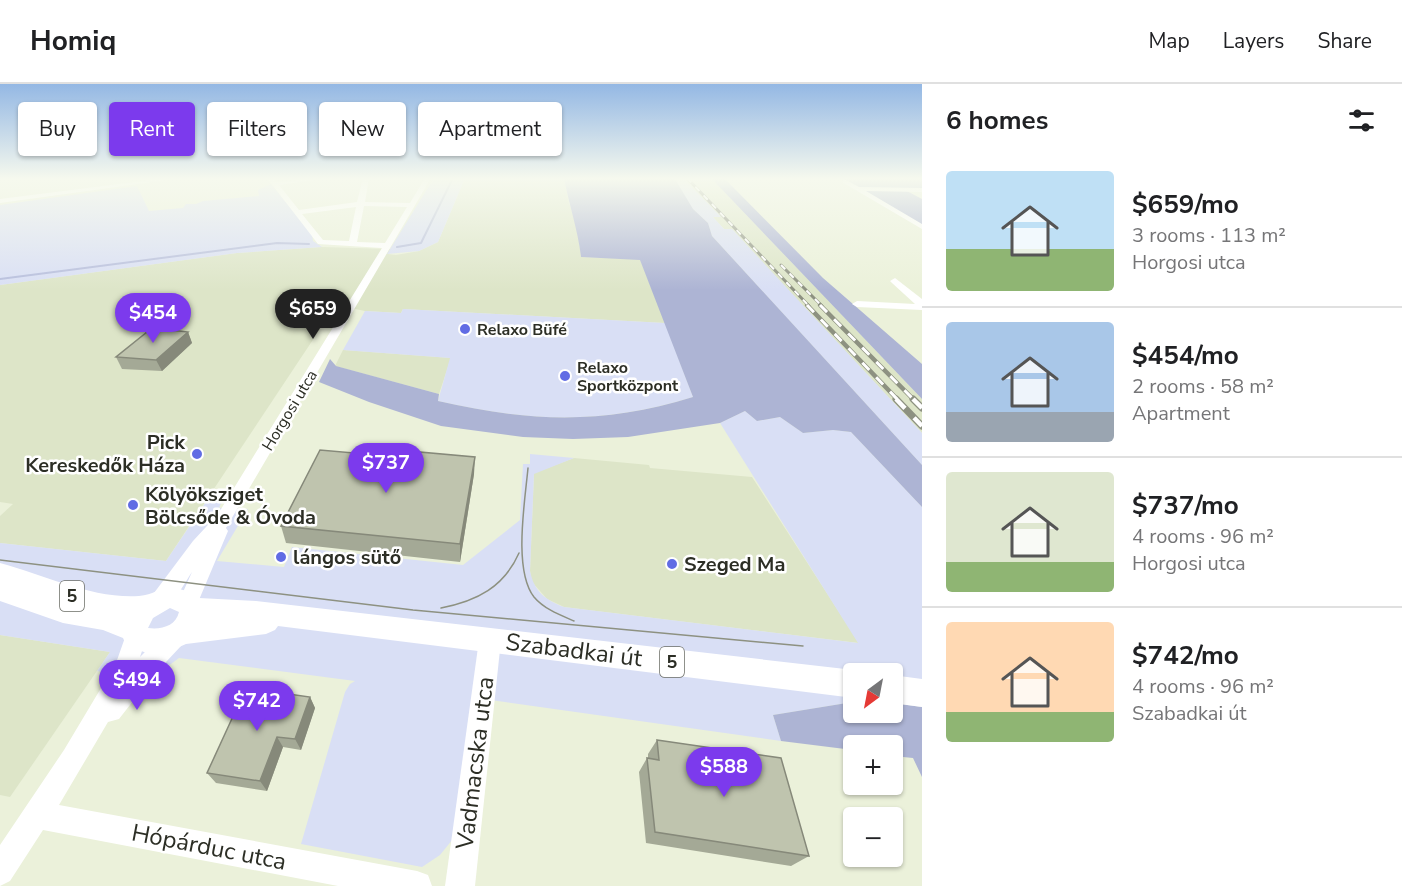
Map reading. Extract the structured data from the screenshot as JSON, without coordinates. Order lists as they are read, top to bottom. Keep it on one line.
{"streets":{"main road":["5","Szabadkai út"],"street":["Horgosi utca","Vadmacska utca","Hópárduc utca"]},"crossings":[["Horgosi utca","Szabadkai út"],["Szabadkai út","Vadmacska utca"]],"places":["Relaxo Büfé","Relaxo Sportközpont","Pick Kereskedők Háza","Kölyöksziget Bölcsőde & Óvoda","lángos sütő","Szeged Ma"],"north":"bottom left","page":{"header":"Homiq","nav":["Map","Layers","Share"],"heading":"6 homes","chip":["Buy","Rent","Filters","New","Apartment"],"list":[{"name":"$659/mo","note":"3 rooms · 113 m² · Horgosi utca"},{"name":"$454/mo","note":"2 rooms · 58 m² · Apartment"},{"name":"$737/mo","note":"4 rooms · 96 m² · Horgosi utca"},{"name":"$742/mo","note":"4 rooms · 96 m² · Szabadkai út"}],"price":["$659","$454","$737","$494","$742","$588"],"map_buttons":["+","−"]}}
